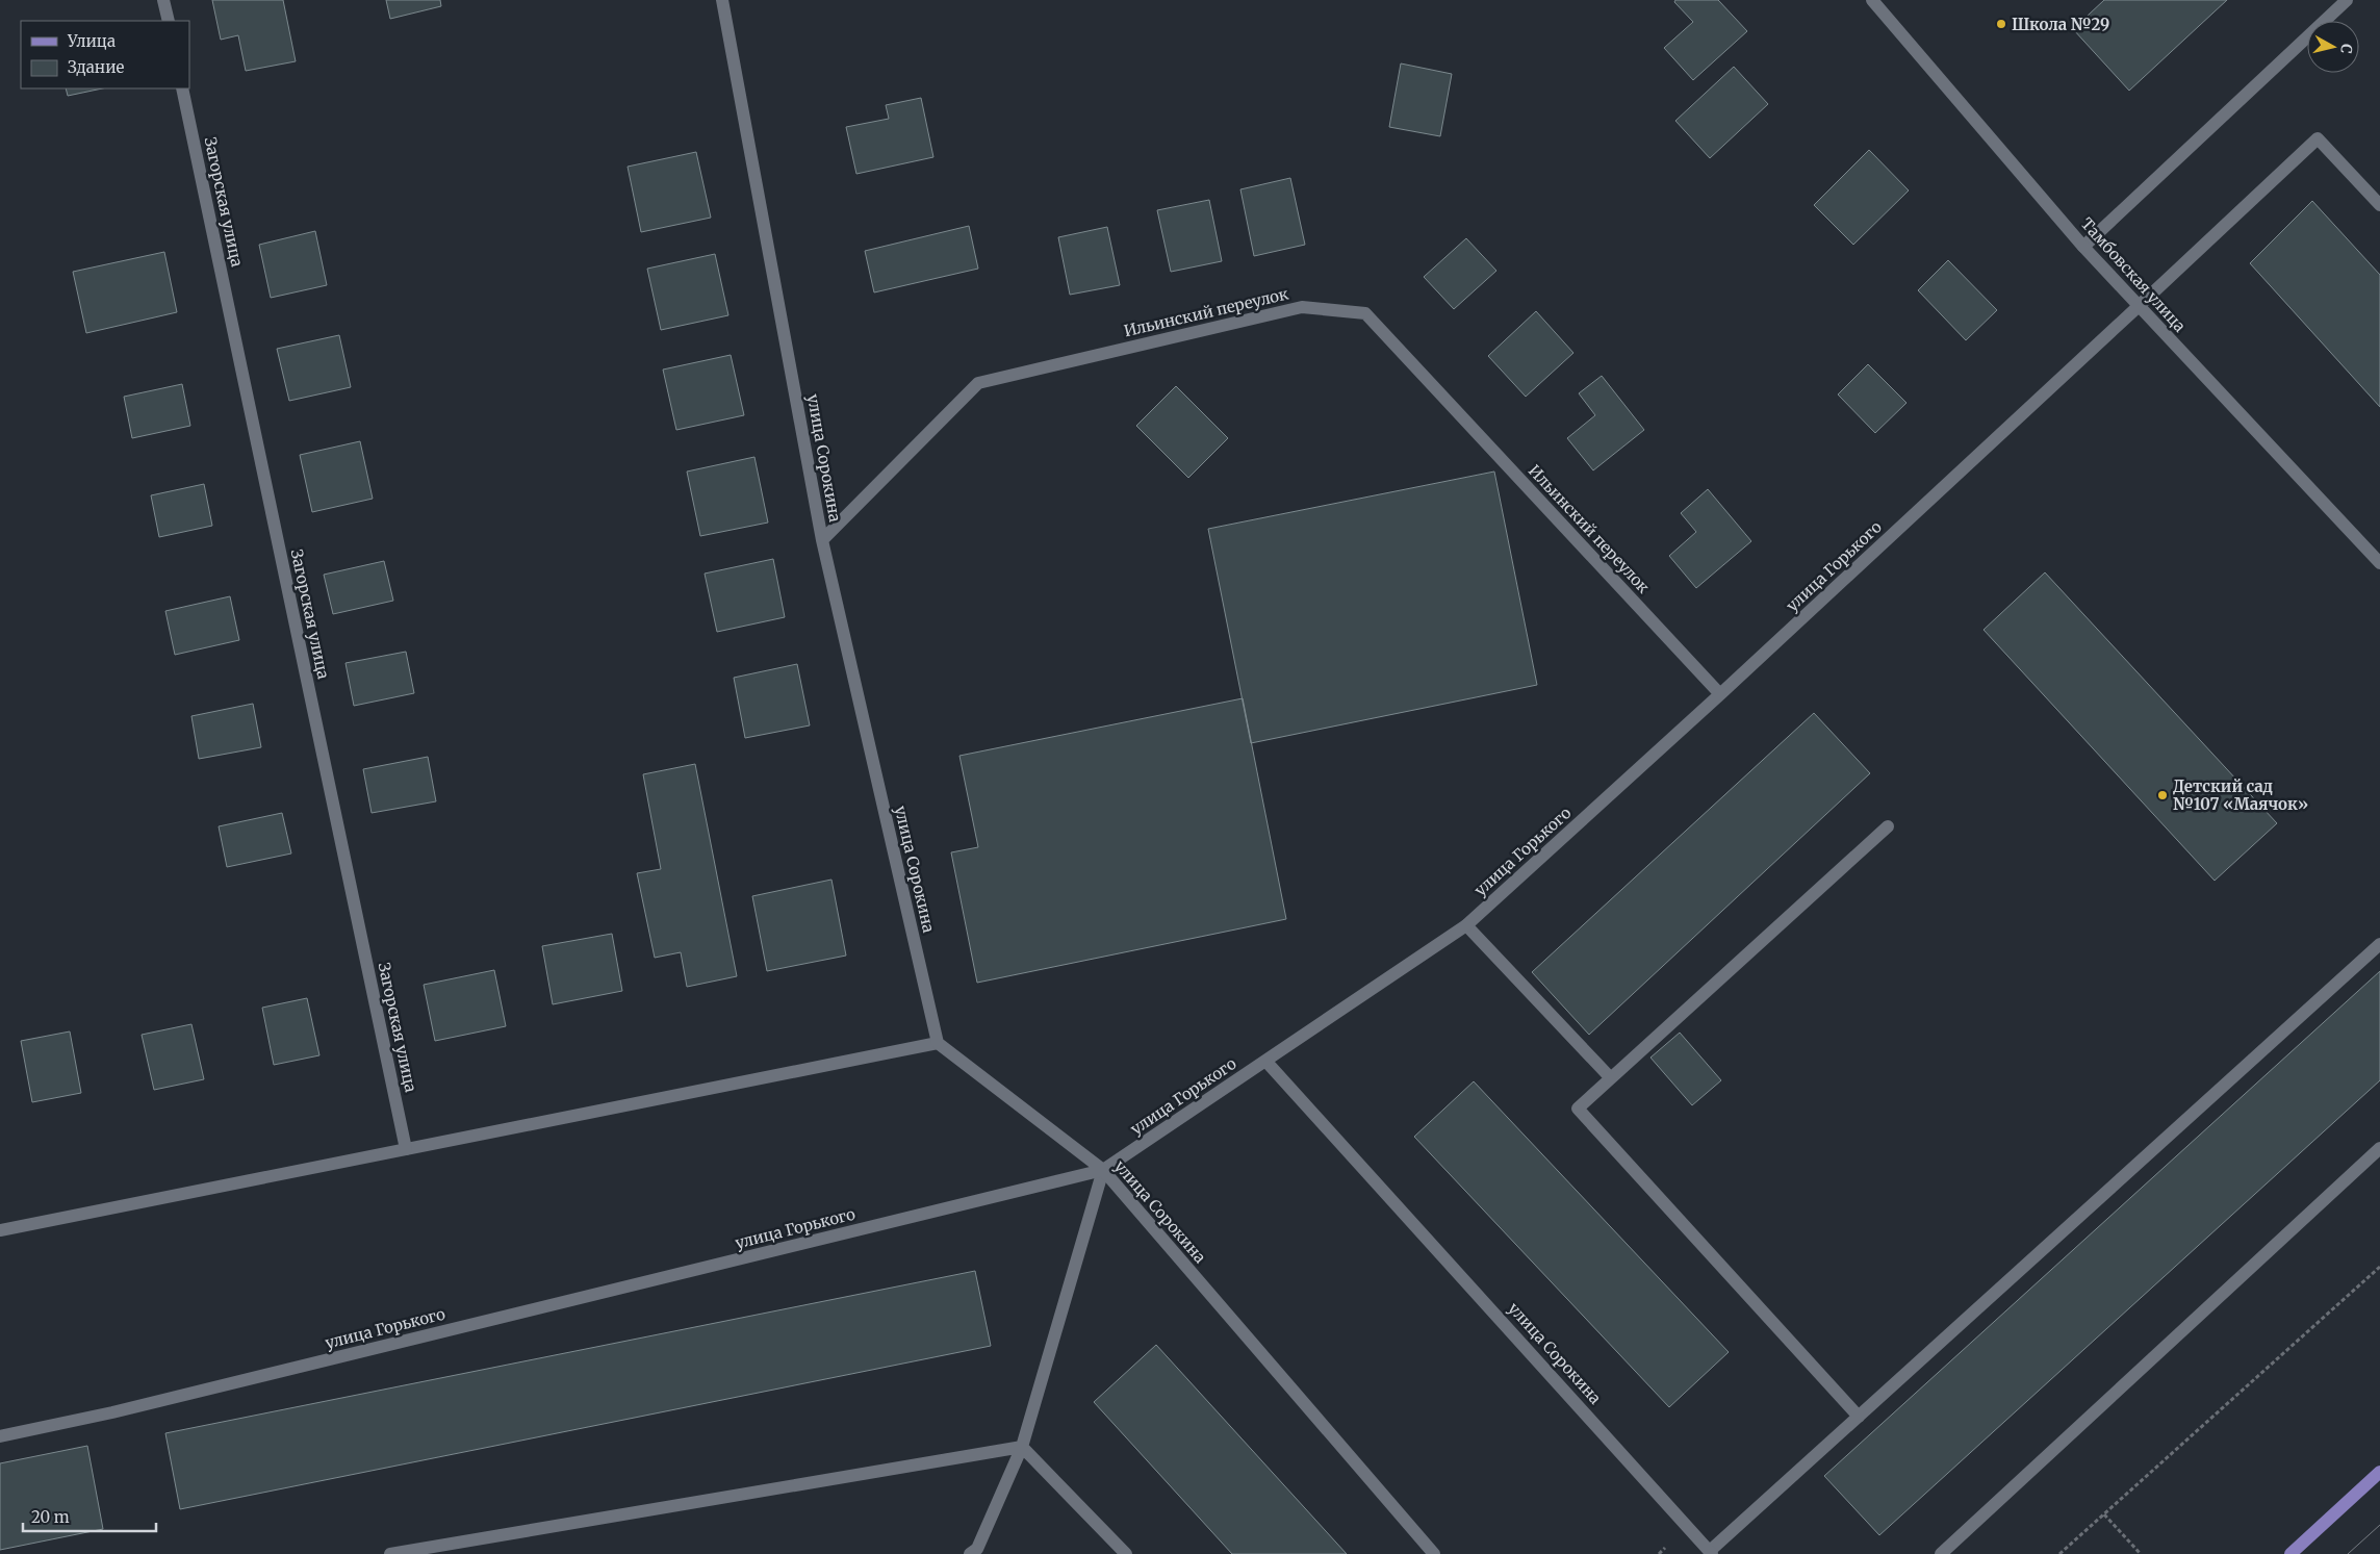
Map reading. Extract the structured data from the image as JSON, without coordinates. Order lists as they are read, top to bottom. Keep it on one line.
{"streets":{"street":["Загорская улица","Тамбовская улица","Ильинский переулок","улица Сорокина","улица Горького"]},"crossings":[["Тамбовская улица","улица Горького"],["Ильинский переулок","улица Сорокина"],["Ильинский переулок","улица Горького"],["улица Сорокина","улица Горького"]],"places":["Школа №29","Детский сад №107 «Маячок»"],"legend":["Улица","Здание"],"scale_bar":"20 m","north":"right"}
